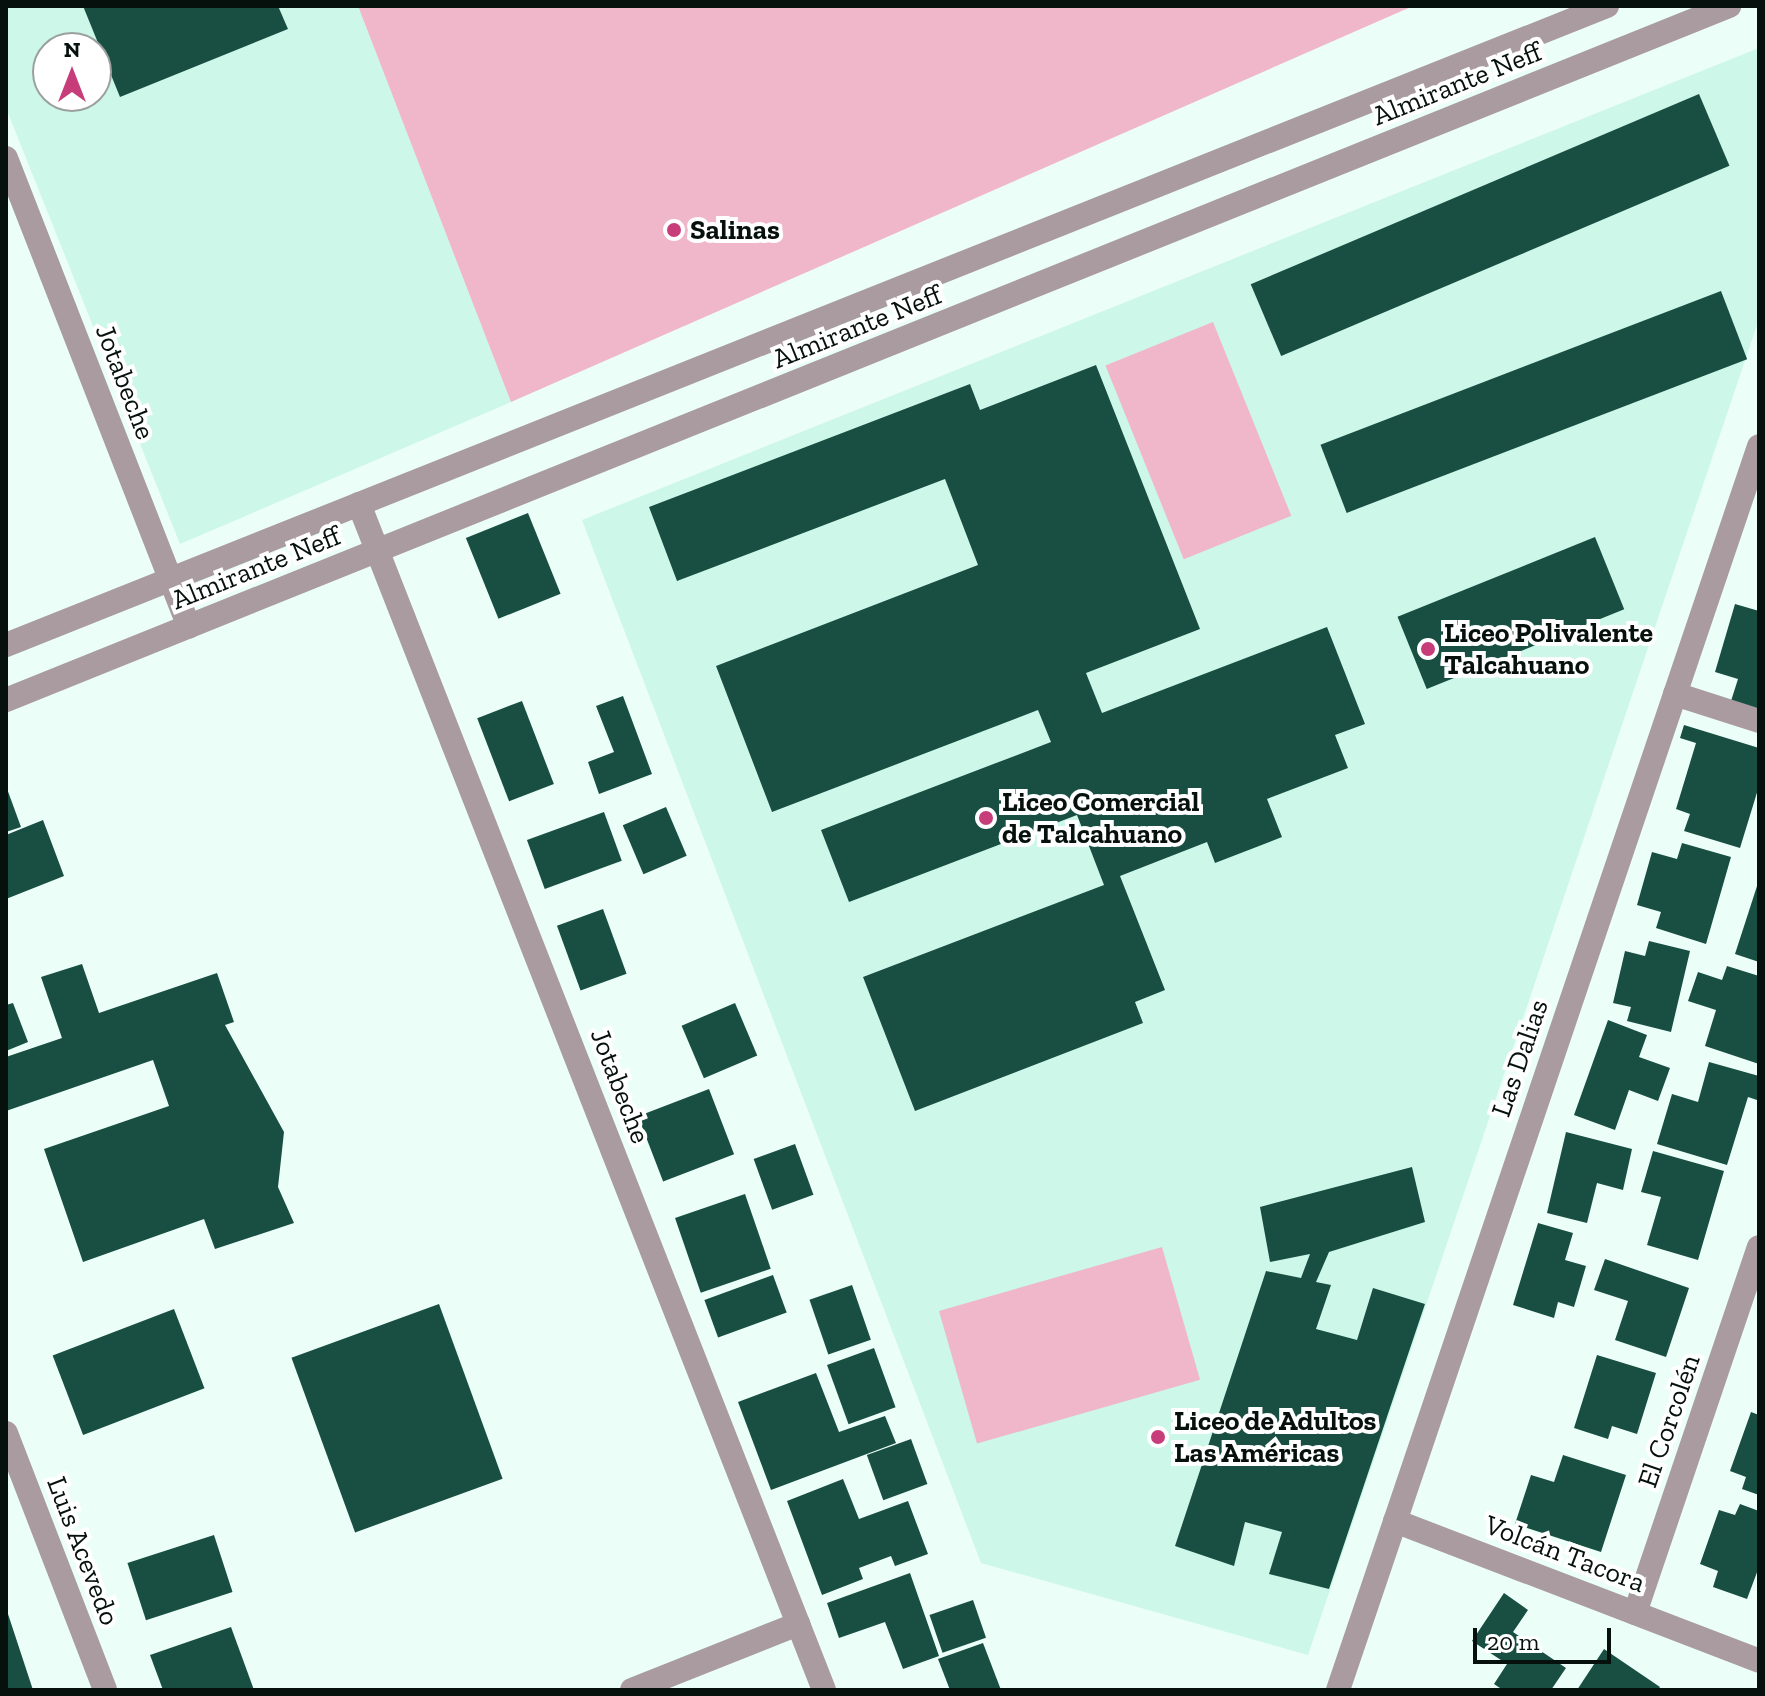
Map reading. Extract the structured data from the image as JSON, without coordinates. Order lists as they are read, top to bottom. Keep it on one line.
{"streets":{"street":["Almirante Neff","Jotabeche","Las Dalias","El Corcolén","Luis Acevedo","Volcán Tacora"]},"crossings":[["Almirante Neff","Jotabeche"],["Las Dalias","Volcán Tacora"],["El Corcolén","Volcán Tacora"]],"places":["Salinas","Liceo Polivalente Talcahuano","Liceo Comercial de Talcahuano","Liceo de Adultos Las Américas"],"scale_bar":"20 m","north":"top"}
